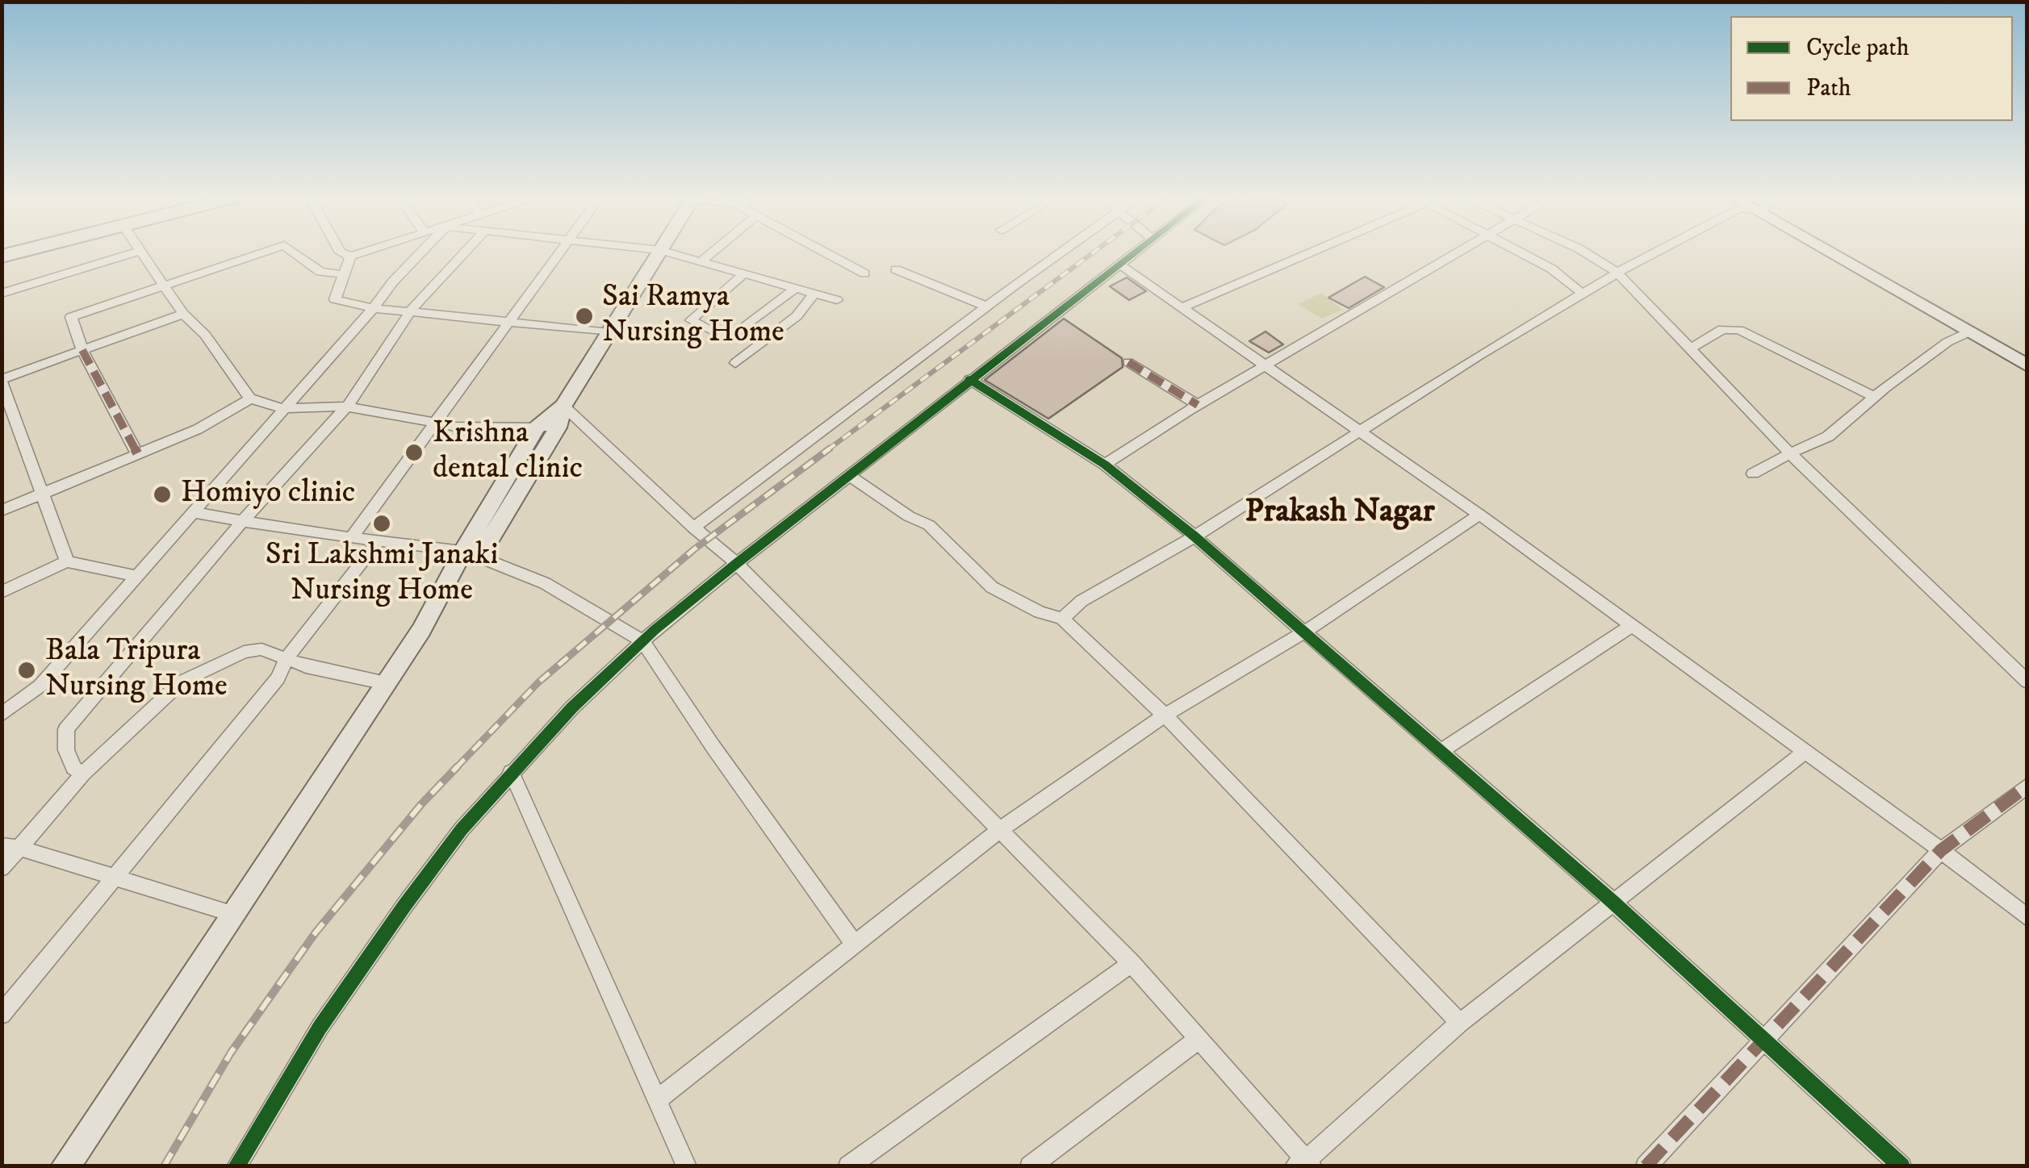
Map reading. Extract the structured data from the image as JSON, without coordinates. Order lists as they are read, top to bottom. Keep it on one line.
{"districts":["Prakash Nagar"],"places":["Sai Ramya Nursing Home","Krishna dental clinic","Homiyo clinic","Sri Lakshmi Janaki Nursing Home","Bala Tripura Nursing Home"],"legend":["Cycle path","Path"]}
